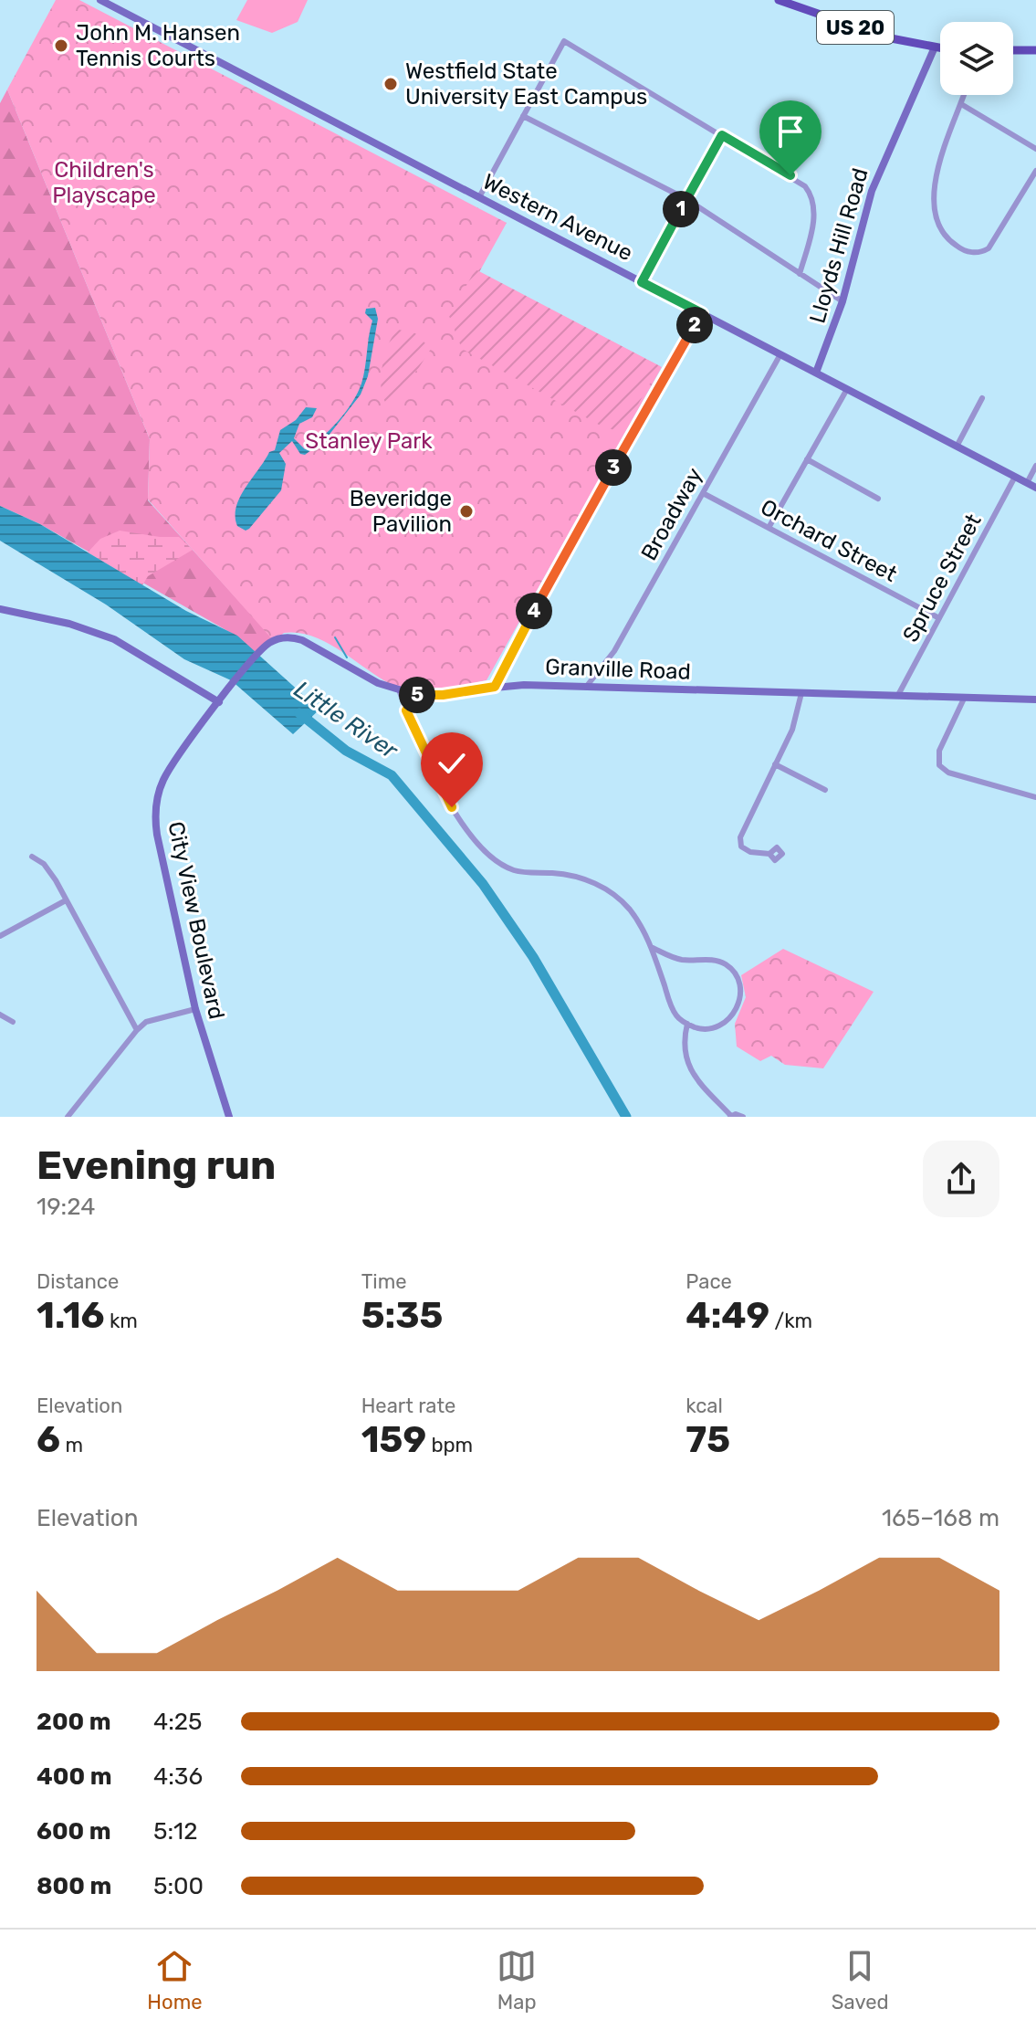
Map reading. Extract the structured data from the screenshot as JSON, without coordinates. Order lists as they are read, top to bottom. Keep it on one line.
{"streets":{"main road":["US 20"],"street":["Western Avenue","Lloyds Hill Road","Broadway","Orchard Street","Spruce Street","Granville Road","City View Boulevard"]},"crossings":[["US 20","Lloyds Hill Road"],["Western Avenue","Lloyds Hill Road"],["Western Avenue","Broadway"],["Western Avenue","Spruce Street"],["Broadway","Orchard Street"],["Broadway","Granville Road"],["Orchard Street","Spruce Street"],["Spruce Street","Granville Road"],["Granville Road","City View Boulevard"]],"water":["Little River"],"parks":["Children's Playscape","Stanley Park"],"places":["John M. Hansen Tennis Courts","Westfield State University East Campus","Beveridge Pavilion"],"page":{"pins":["1","2","3","4","5"],"heading":["Evening run","19:24"],"stats":[["Distance","1.16 km"],["Time","5:35"],["Pace","4:49 /km"],["Elevation","6 m"],["Heart rate","159 bpm"],["kcal","75"]],"chart":["Elevation","165–168 m"],"list":[{"name":"200 m","note":"4:25"},{"name":"400 m","note":"4:36"},{"name":"600 m","note":"5:12"},{"name":"800 m","note":"5:00"}],"tabs":["Home","Map","Saved"]}}
